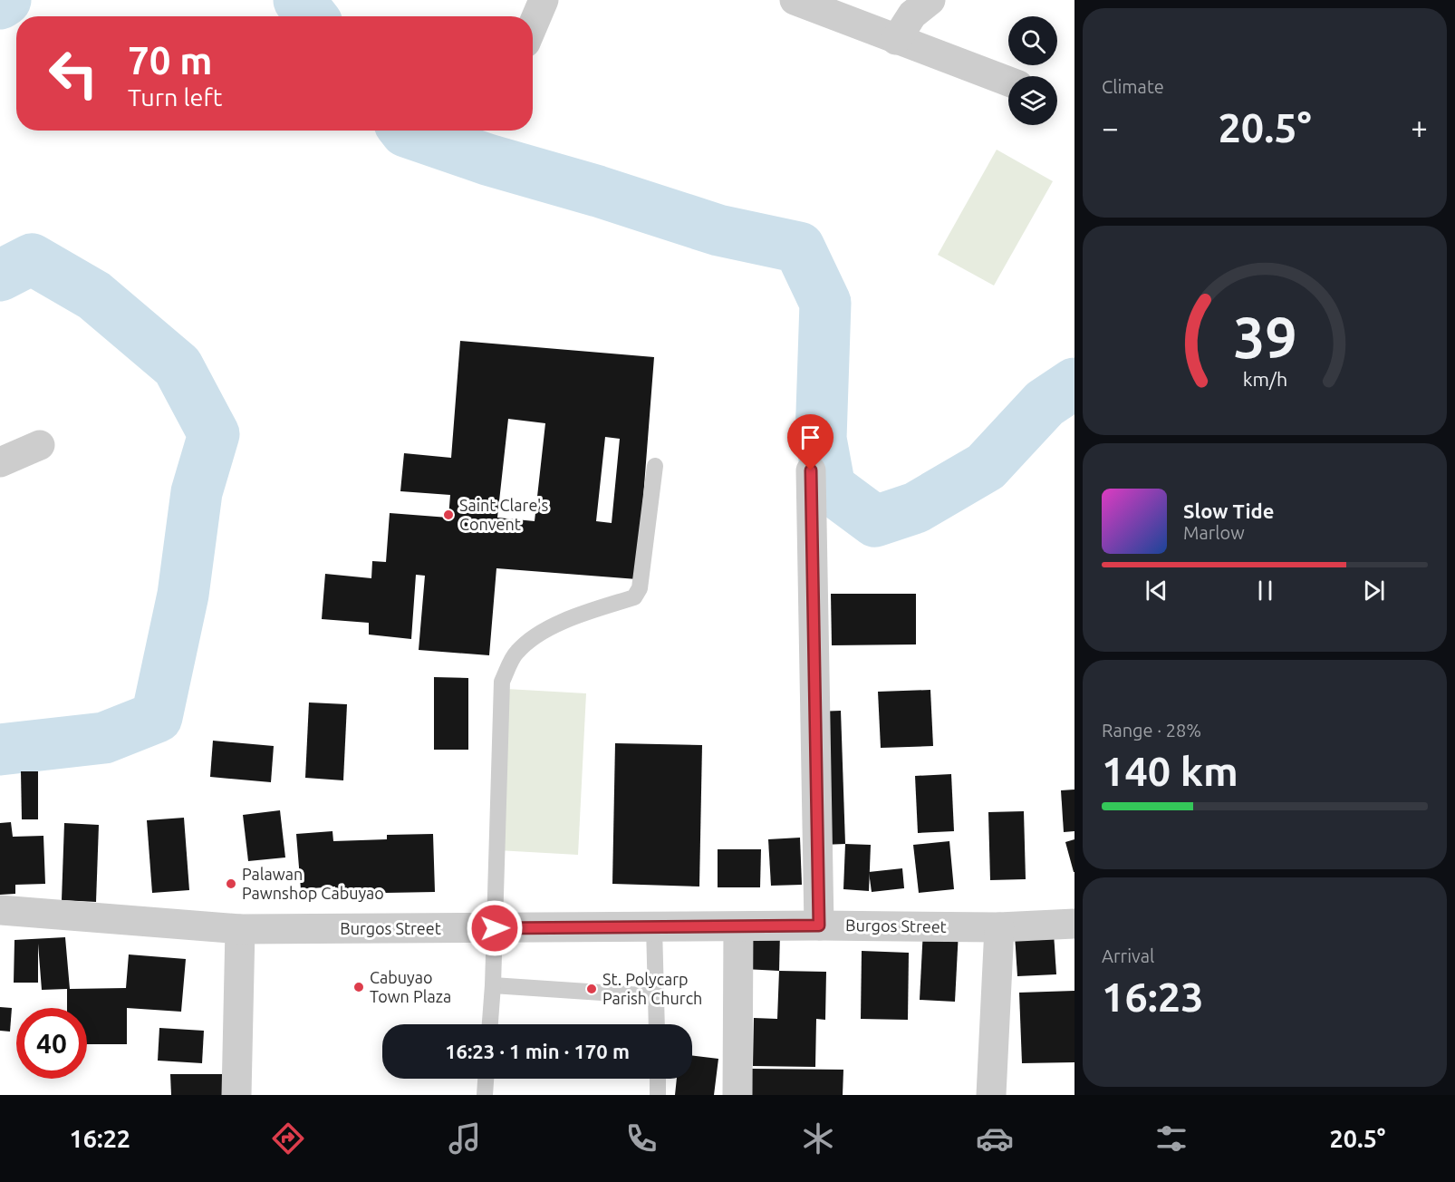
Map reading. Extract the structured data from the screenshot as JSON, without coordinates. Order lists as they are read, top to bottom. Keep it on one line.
{"streets":{"street":["Burgos Street"]},"places":["Saint Clare's Convent","Palawan Pawnshop Cabuyao","Cabuyao Town Plaza","St. Polycarp Parish Church"],"page":{"tile":["Climate",["Range · 28%","140 km"],["Arrival","16:23"]],"turn":["70 m","Turn left"],"heat":["−","20.5°","+"],"song":["Slow Tide","Marlow"],"limit":"40","trip":"16:23 · 1 min · 170 m","tabs":["16:22","20.5°"],"gauge":["39","km/h"]}}
